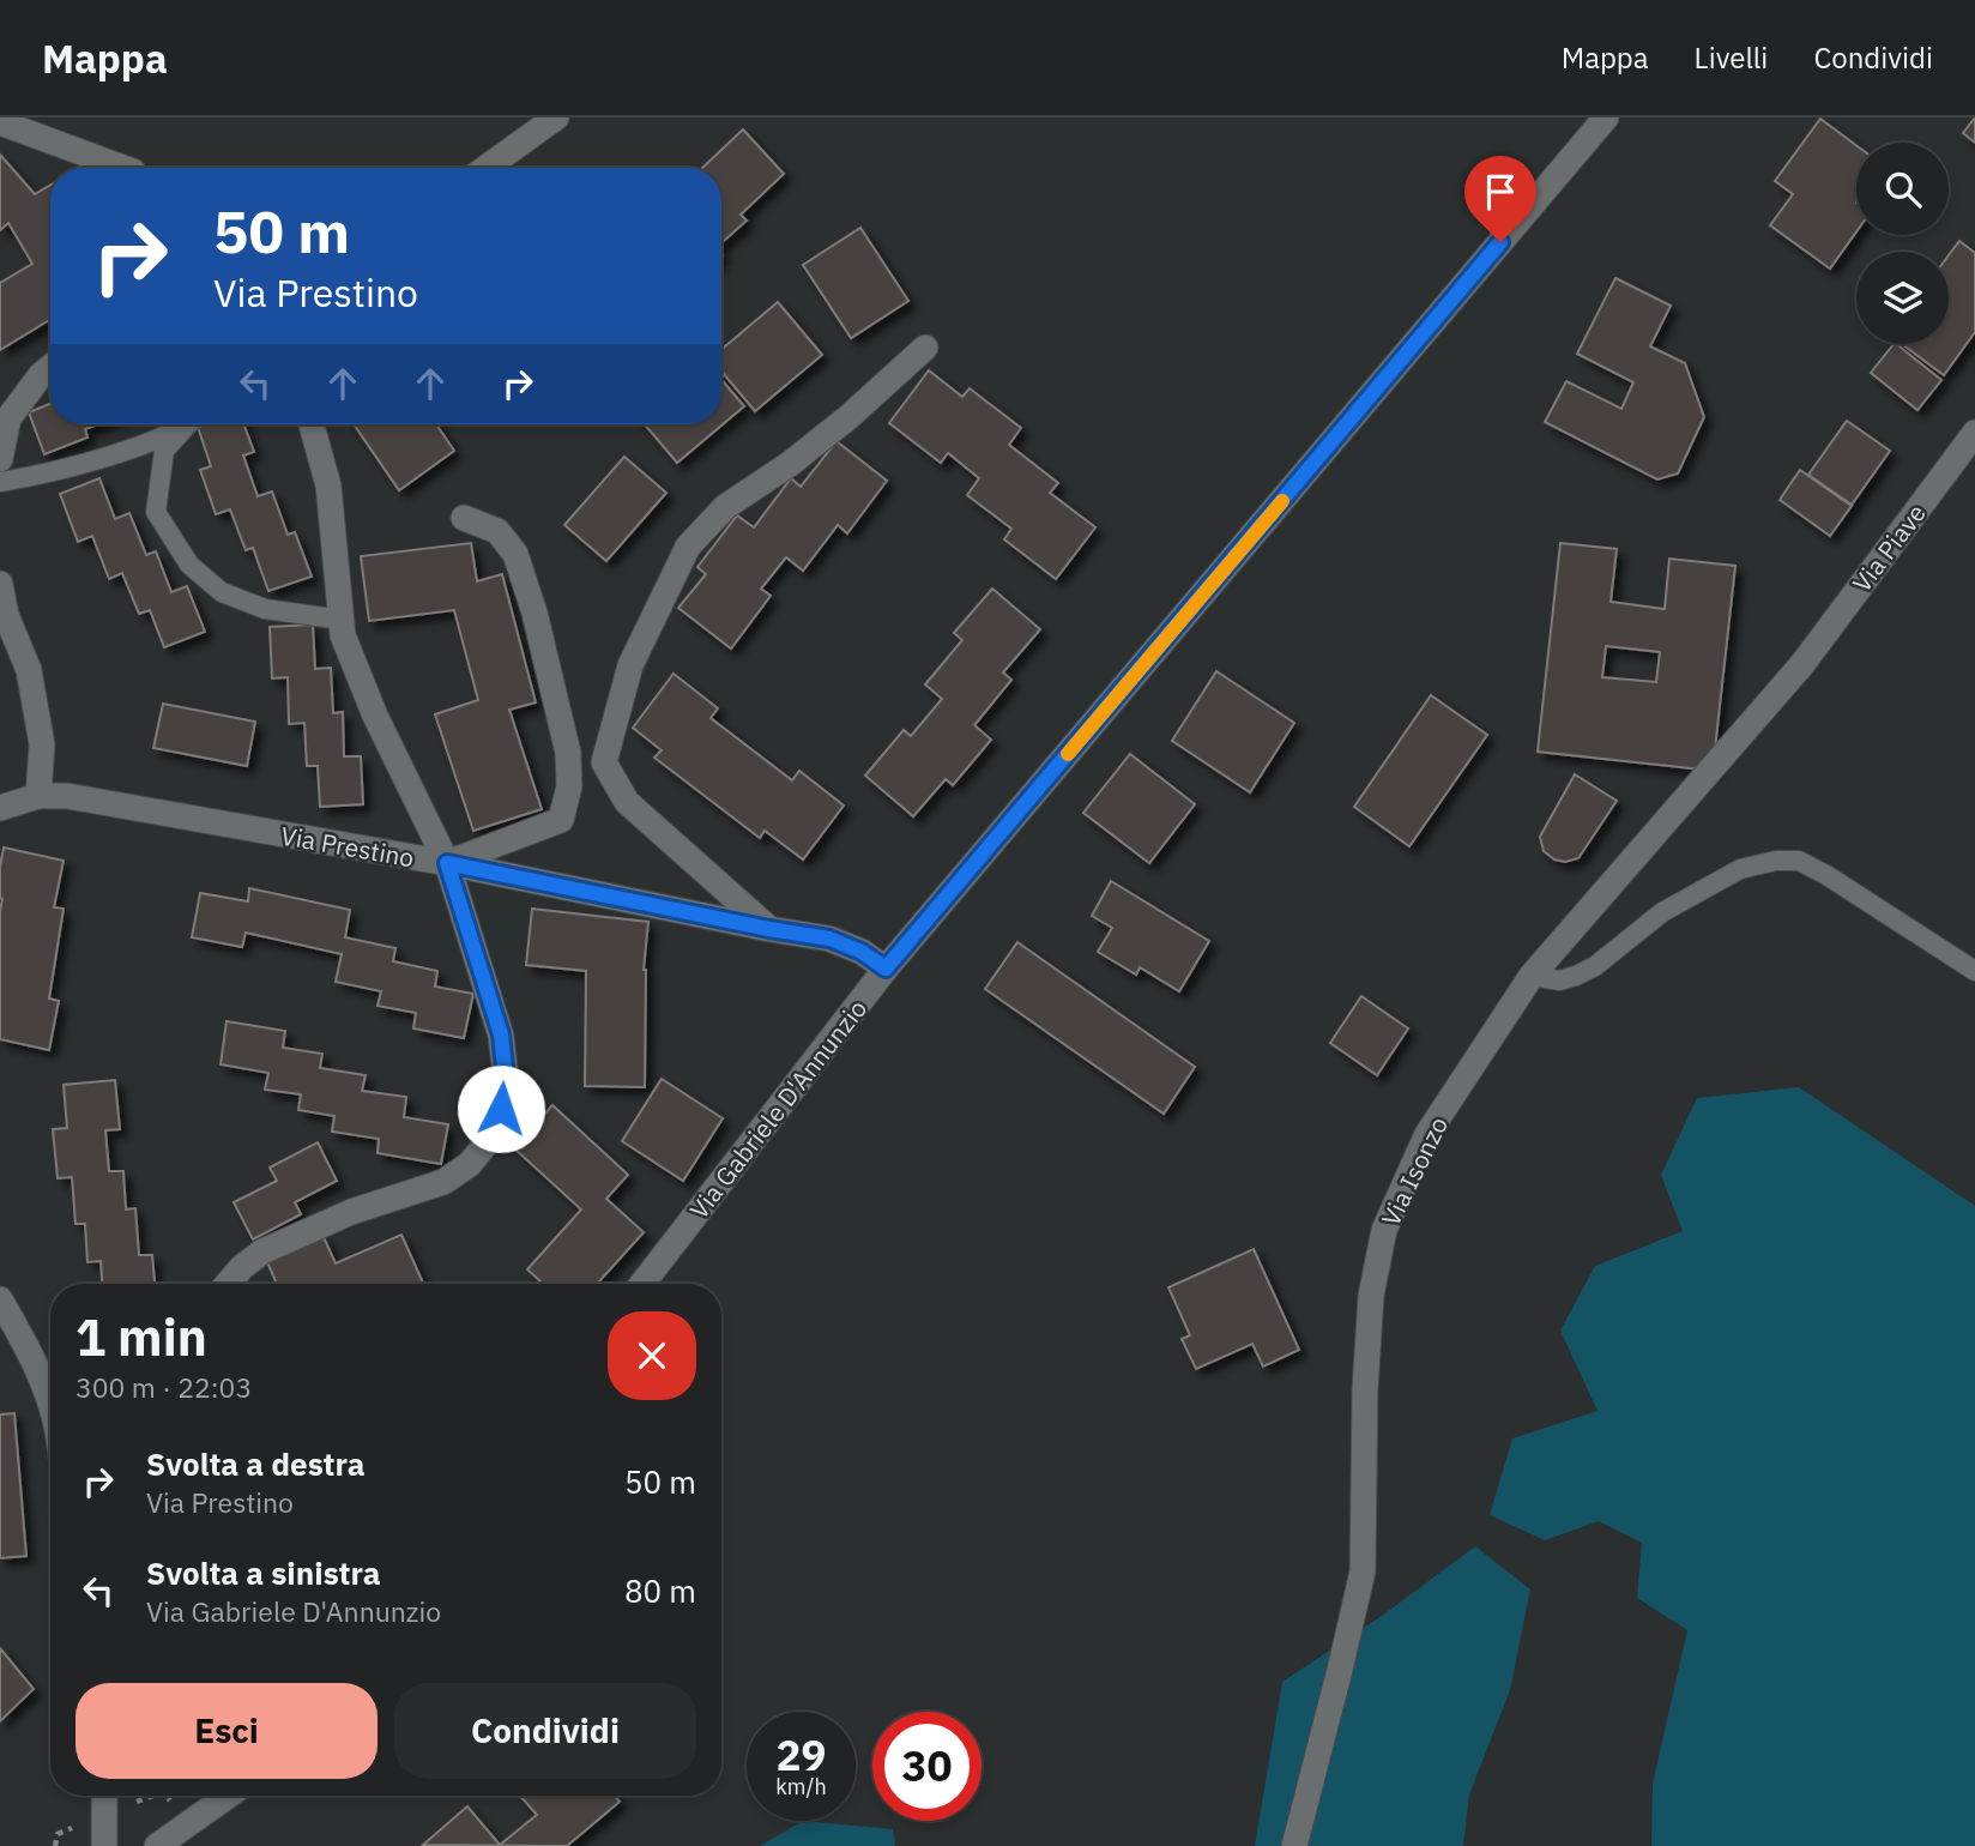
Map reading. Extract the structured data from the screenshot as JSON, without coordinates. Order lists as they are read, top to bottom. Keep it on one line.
{"streets":{"street":["Via Piave","Via Prestino","Via Gabriele D'Annunzio","Via Isonzo"]},"crossings":[["Via Piave","Via Isonzo"],["Via Prestino","Via Gabriele D'Annunzio"]],"page":{"header":"Mappa","nav":["Mappa","Livelli","Condividi"],"turn":["50 m","Via Prestino"],"heading":["1 min","300 m · 22:03"],"list":[{"name":"Svolta a destra","note":"Via Prestino","value":"50 m"},{"name":"Svolta a sinistra","note":"Via Gabriele D'Annunzio","value":"80 m"}],"buttons":["Esci","Condividi"],"speed":"29 km/h","limit":"30"}}
